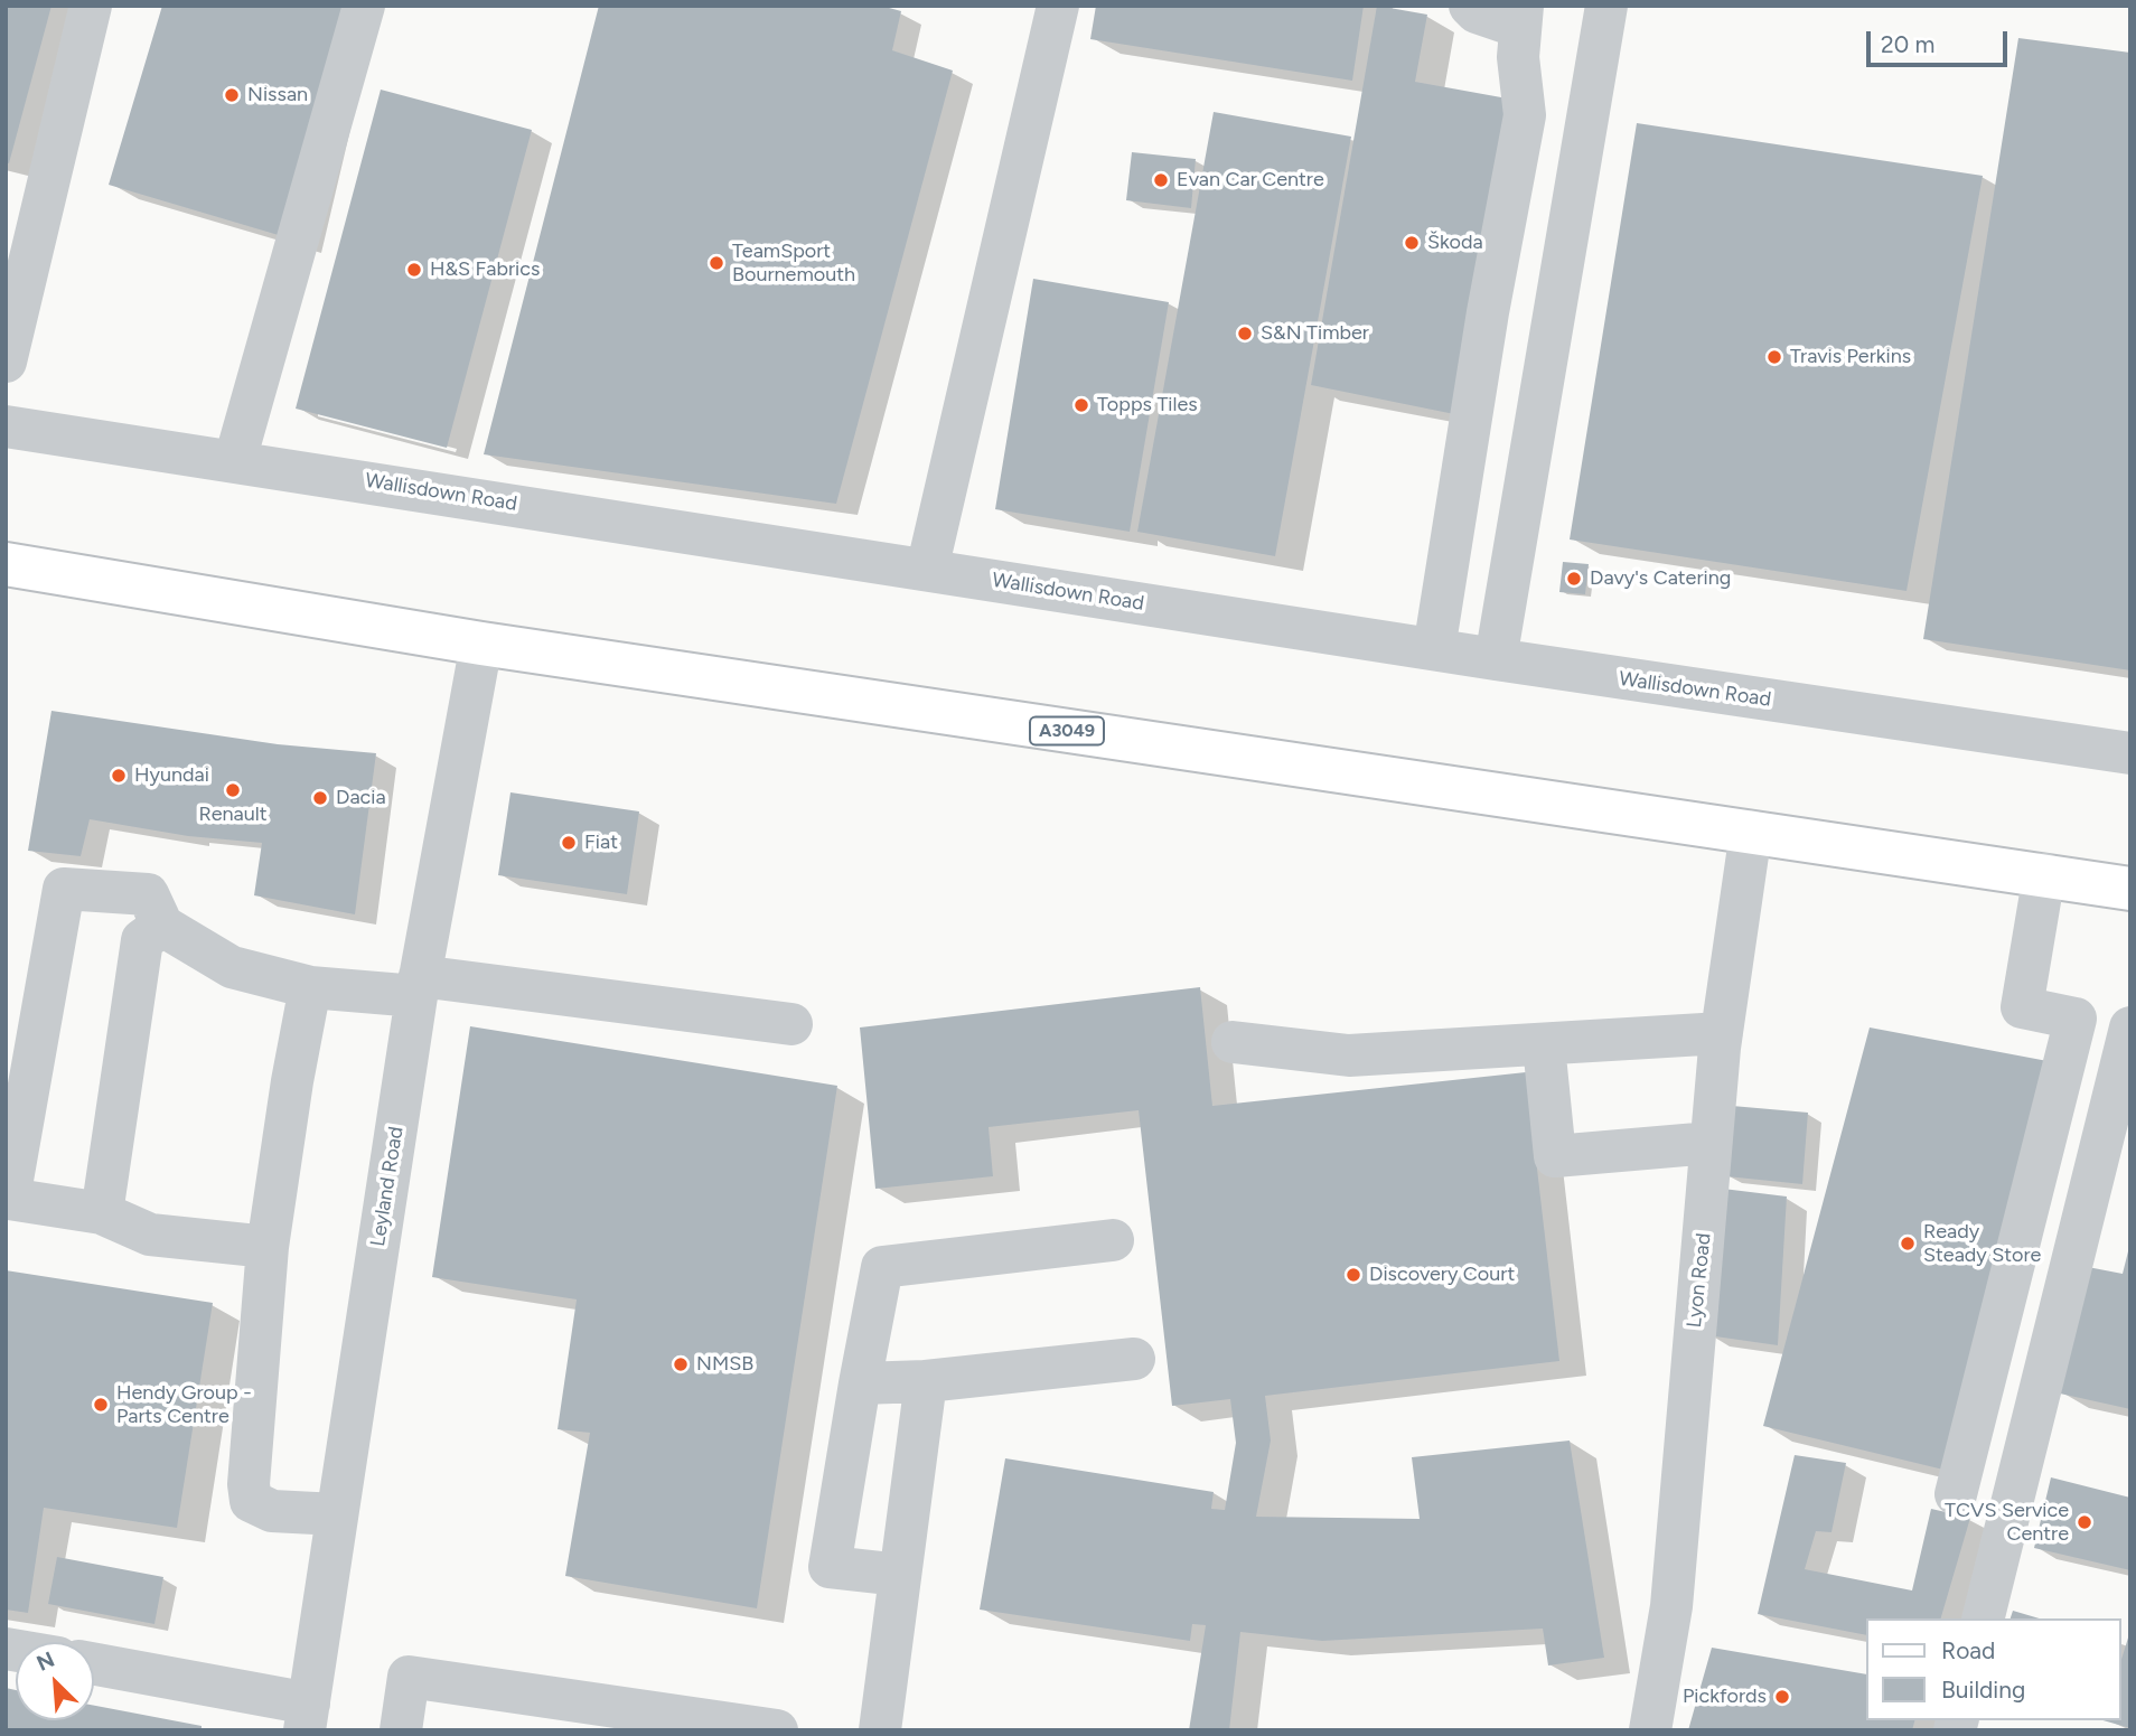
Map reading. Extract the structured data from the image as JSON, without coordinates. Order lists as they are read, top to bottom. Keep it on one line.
{"streets":{"main road":["A3049"],"street":["Wallisdown Road","Leyland Road","Lyon Road"]},"crossings":[["A3049","Leyland Road"],["A3049","Lyon Road"]],"places":["Nissan","Evan Car Centre","Škoda","TeamSport Bournemouth","H&S Fabrics","S&N Timber","Travis Perkins","Topps Tiles","Davy's Catering","Hyundai","Renault","Dacia","Fiat","Ready Steady Store","Discovery Court","NMSB","Hendy Group - Parts Centre","TCVS Service Centre","Pickfords"],"legend":["Road","Building"],"scale_bar":"20 m","north":"top left"}
